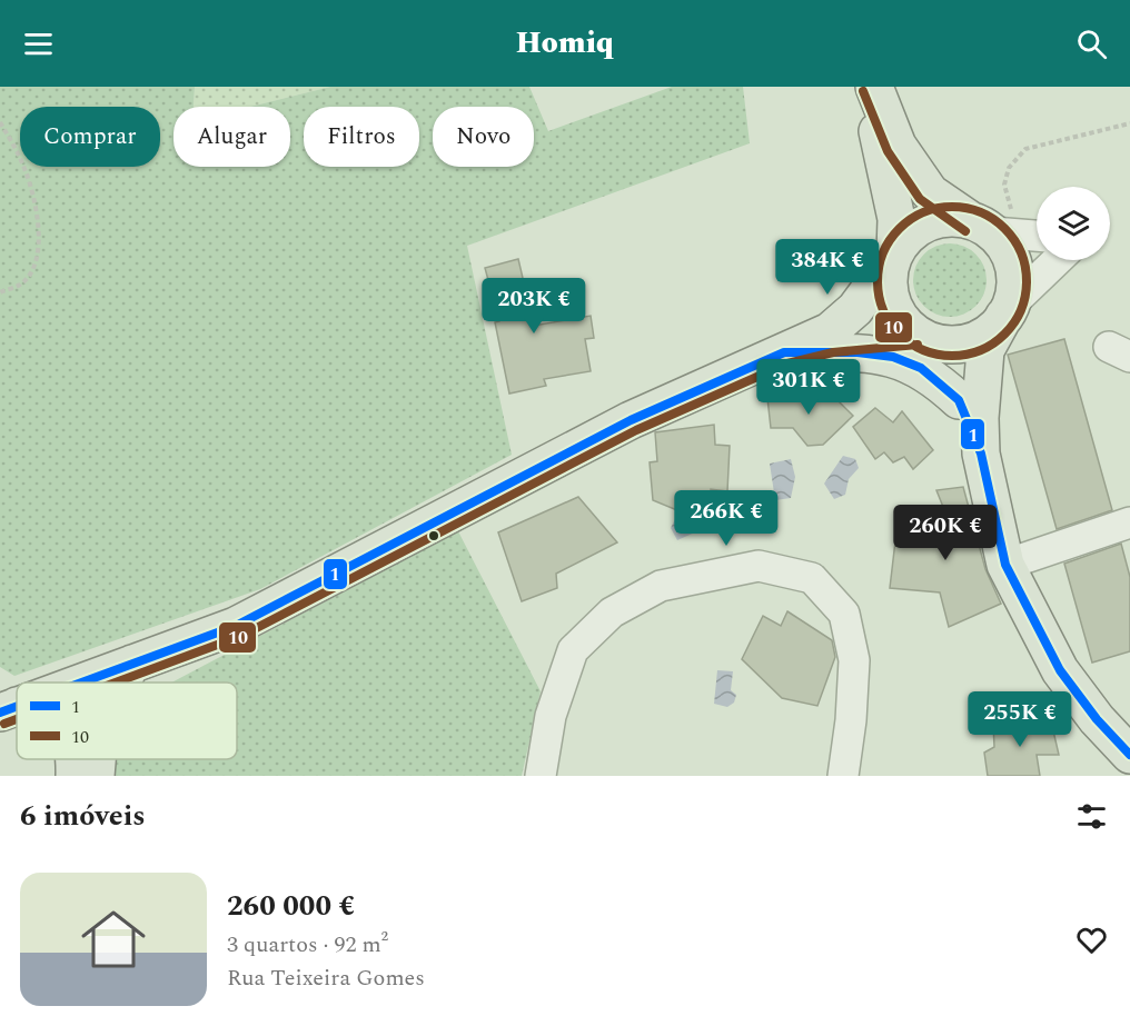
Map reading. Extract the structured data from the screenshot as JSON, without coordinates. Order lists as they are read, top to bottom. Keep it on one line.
{"lines":["transit line 10","transit line 1"],"legend":["1","10"],"page":{"header":"Homiq","chip":["Comprar","Alugar","Filtros","Novo"],"price":["384K €","203K €","301K €","266K €","260K €","255K €"],"heading":"6 imóveis","list":[{"name":"260 000 €","note":"3 quartos · 92 m² · Rua Teixeira Gomes"}]}}
